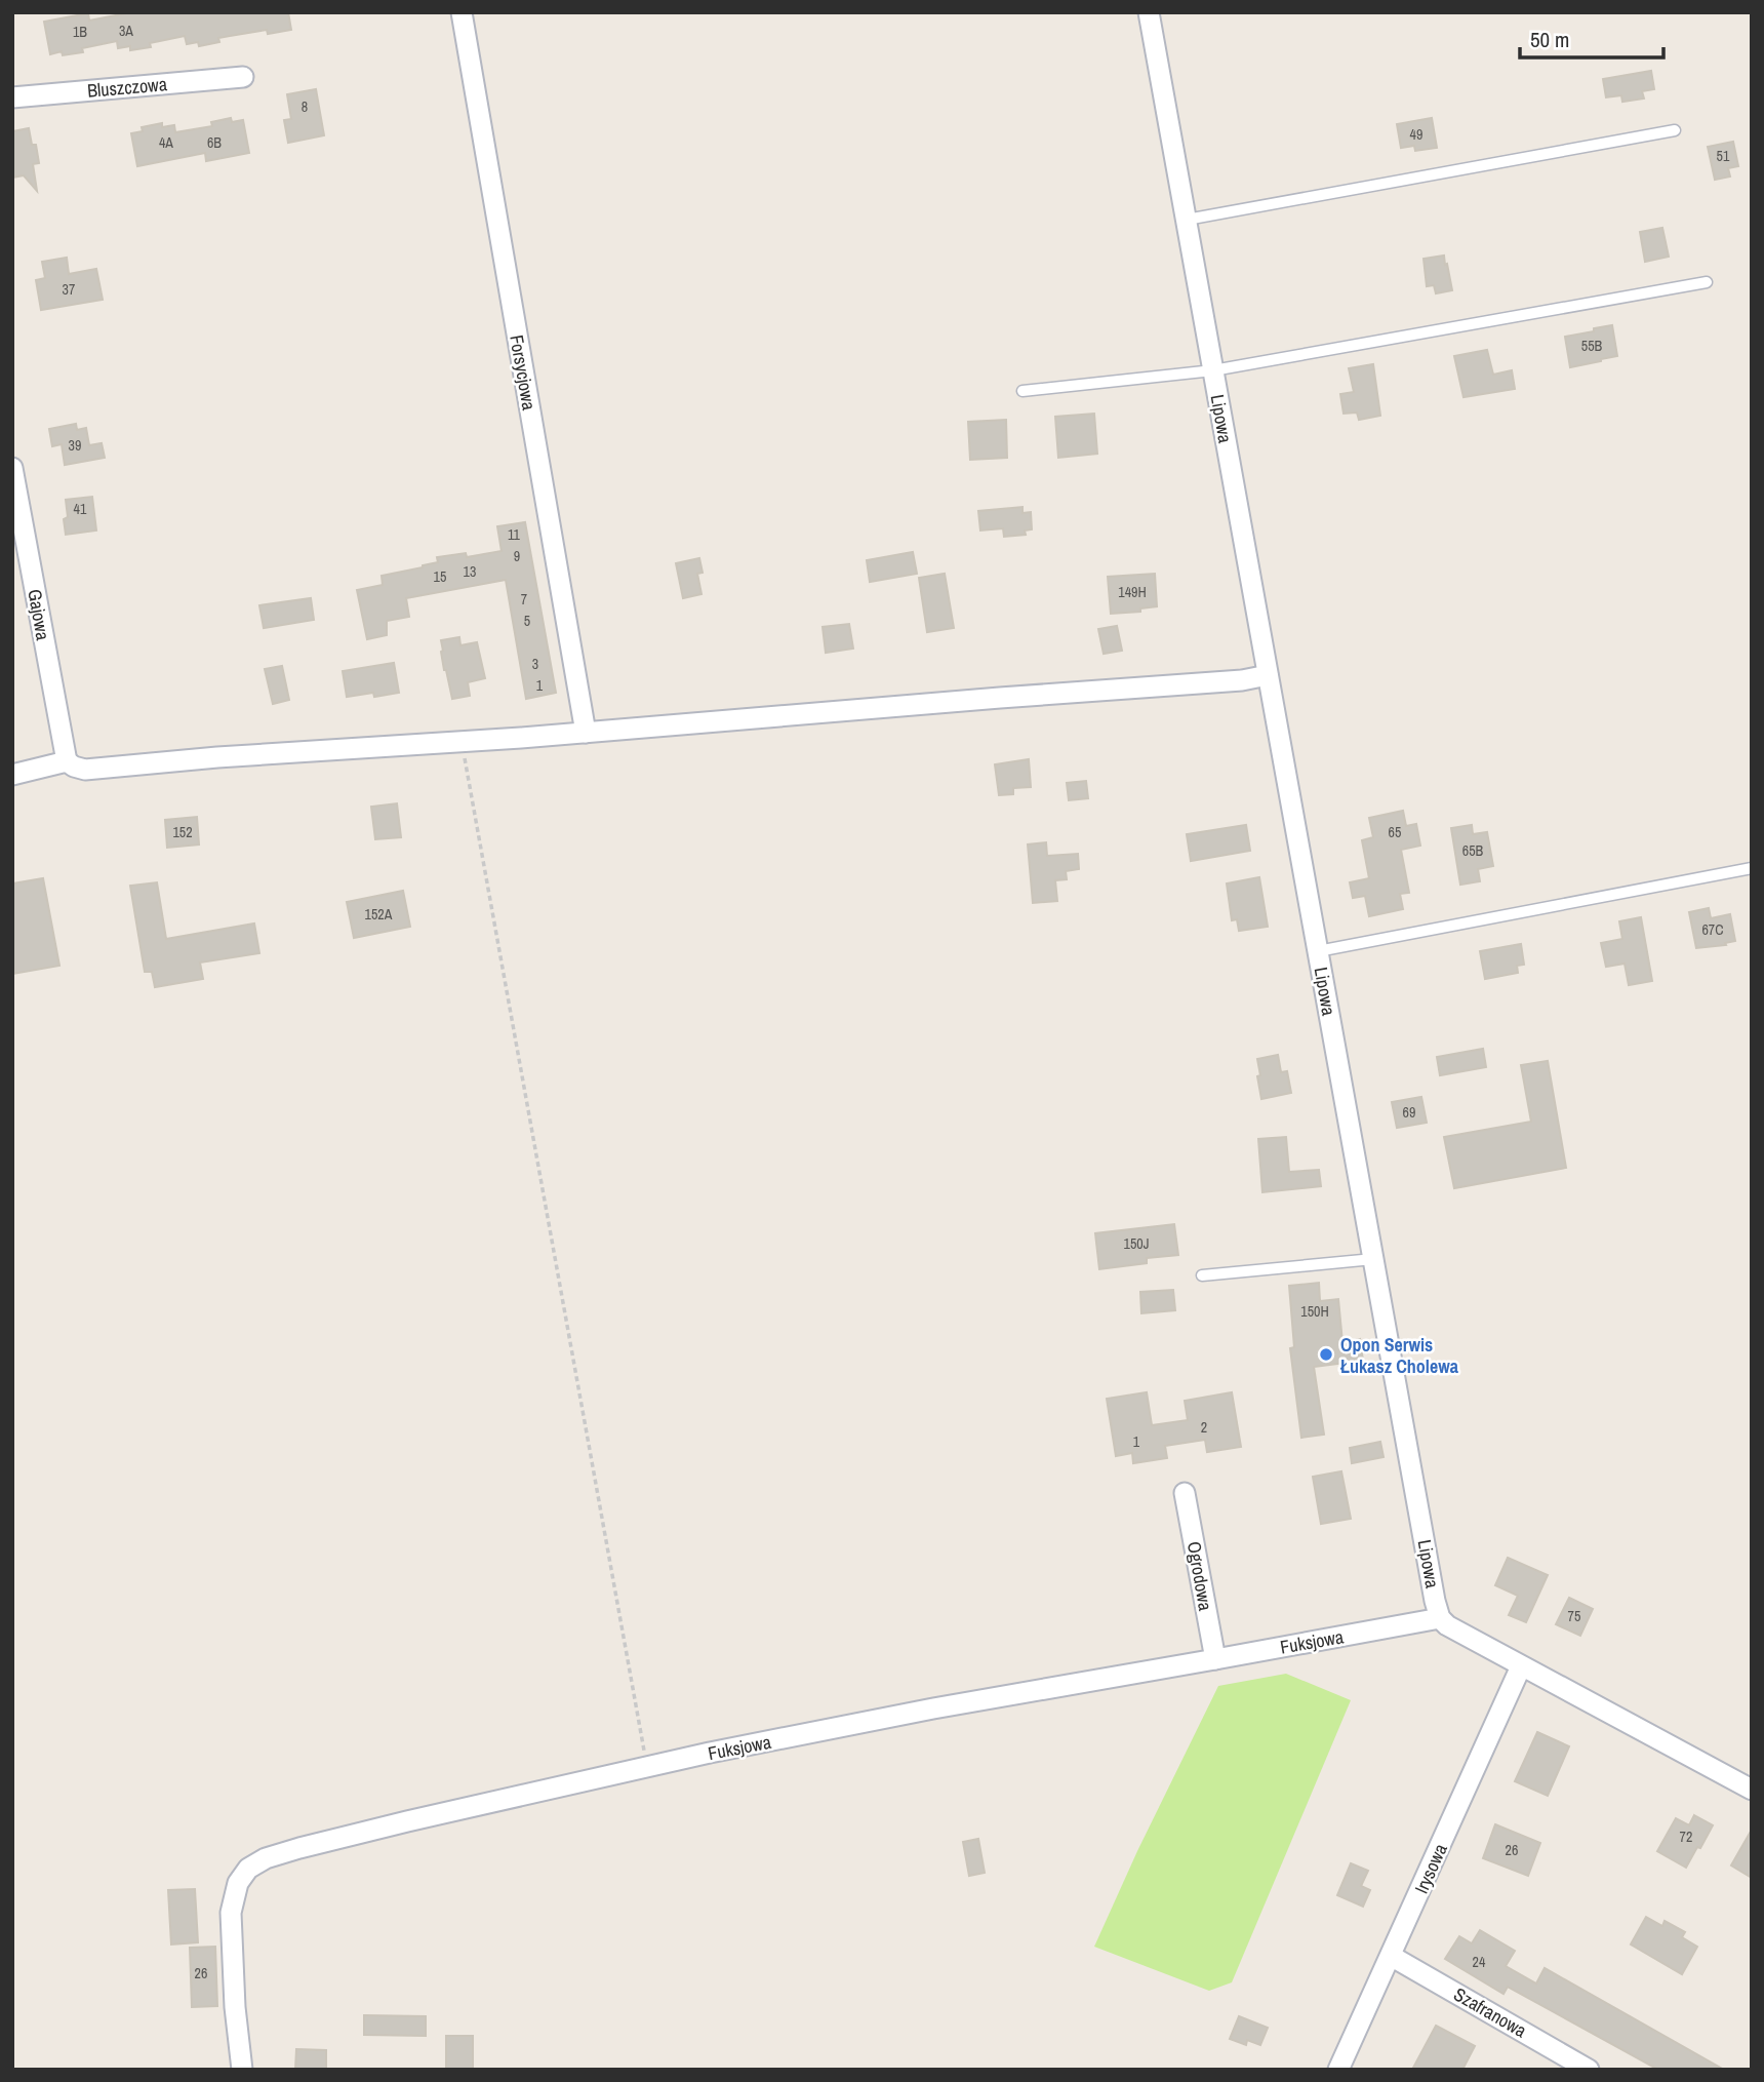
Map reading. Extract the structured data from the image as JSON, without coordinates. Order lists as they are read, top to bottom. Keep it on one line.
{"streets":{"street":["Bluszczowa","Forsycjowa","Lipowa","Gajowa","Ogrodowa","Fuksjowa","Irysowa","Szafranowa"]},"crossings":[["Lipowa","Fuksjowa"],["Ogrodowa","Fuksjowa"],["Irysowa","Szafranowa"]],"places":["Opon Serwis Łukasz Cholewa"],"house_numbers":["3A","1B","8","49","4A","6B","51","37","55B","39","41","11","9","13","15","149H","7","5","3","1","152","65","65B","152A","67C","69","150J","150H","2","1","75","72","26","24","26"],"scale_bar":"50 m"}
